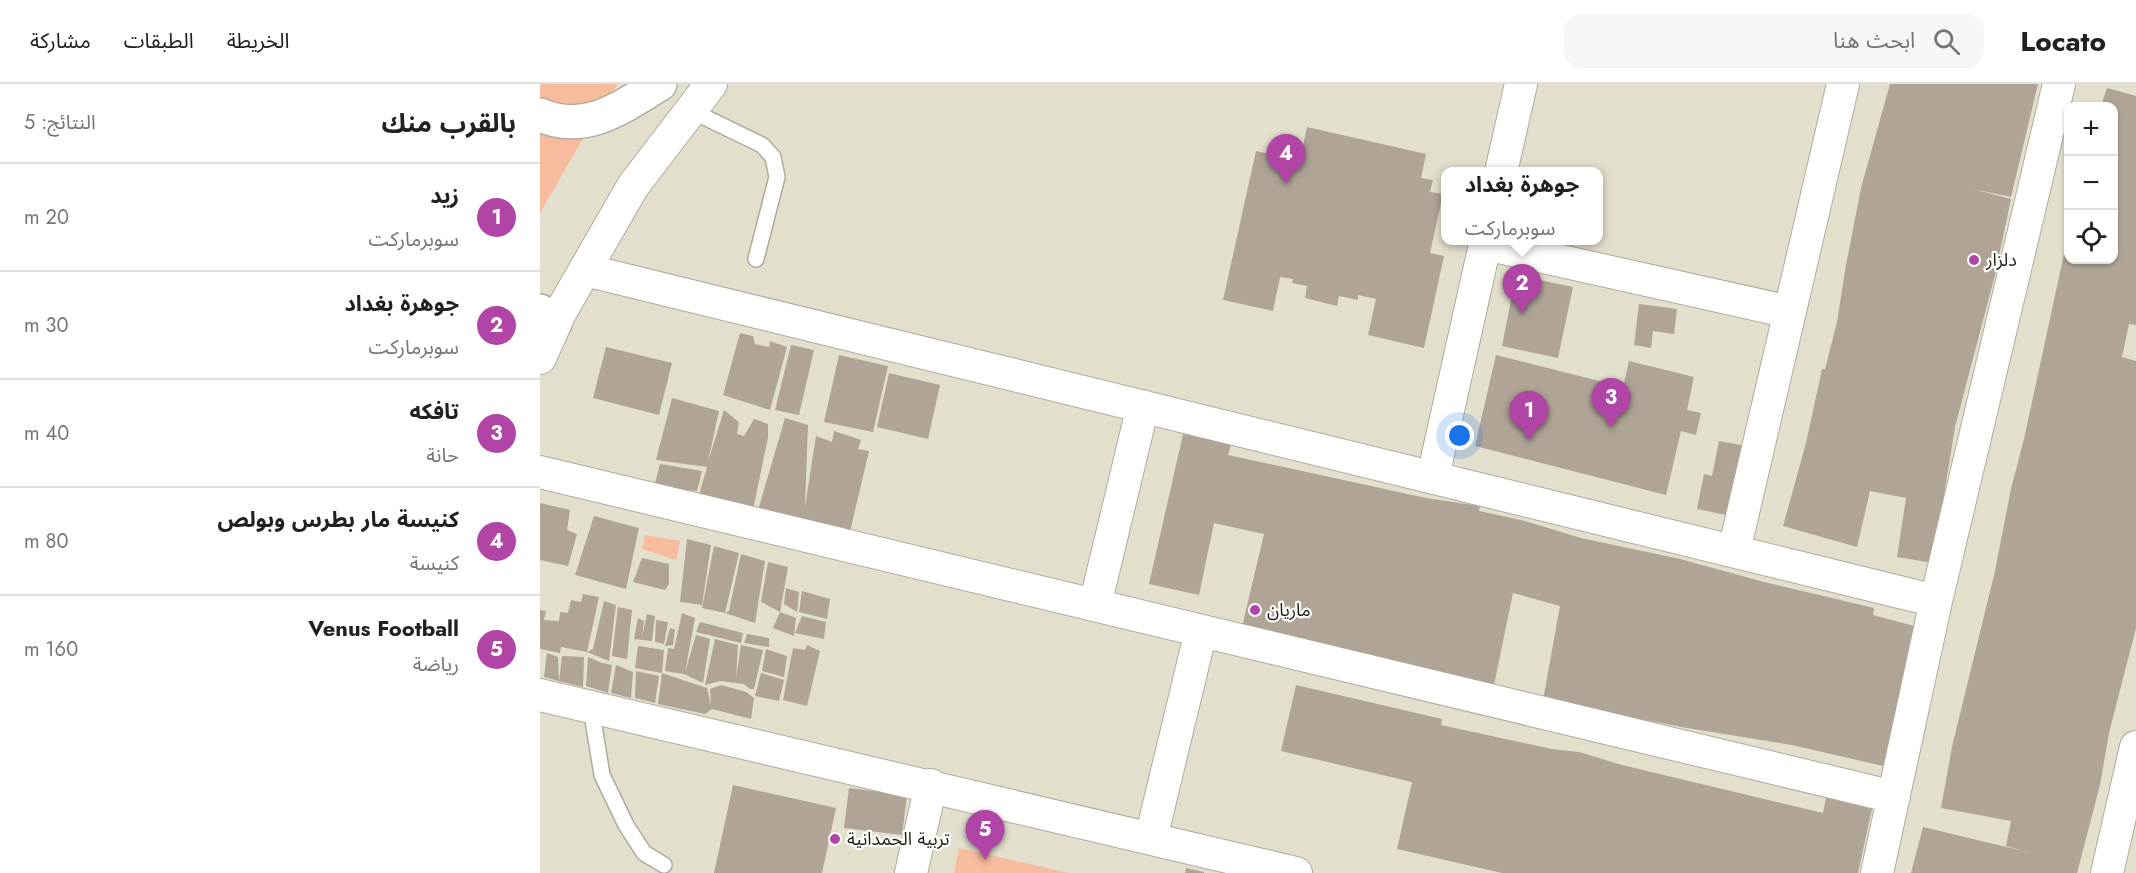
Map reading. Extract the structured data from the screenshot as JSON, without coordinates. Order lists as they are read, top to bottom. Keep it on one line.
{"places":["دلزار","ماريان","تربية الحمدانية"],"page":{"header":"Locato","search":"ابحث هنا","nav":["الخريطة","الطبقات","مشاركة"],"heading":["بالقرب منك","النتائج: 5"],"map_buttons":["+","−"],"pins":["4","2","3","1","5"],"list":[{"mark":"1","name":"زيد","note":"سوبرماركت","value":"20 m"},{"mark":"2","name":"جوهرة بغداد","note":"سوبرماركت","value":"30 m"},{"mark":"3","name":"تافكه","note":"حانة","value":"40 m"},{"mark":"4","name":"كنيسة مار بطرس وبولص","note":"كنيسة","value":"80 m"},{"mark":"5","name":"Venus Football","note":"رياضة","value":"160 m"}],"popup":["جوهرة بغداد","سوبرماركت"]}}
